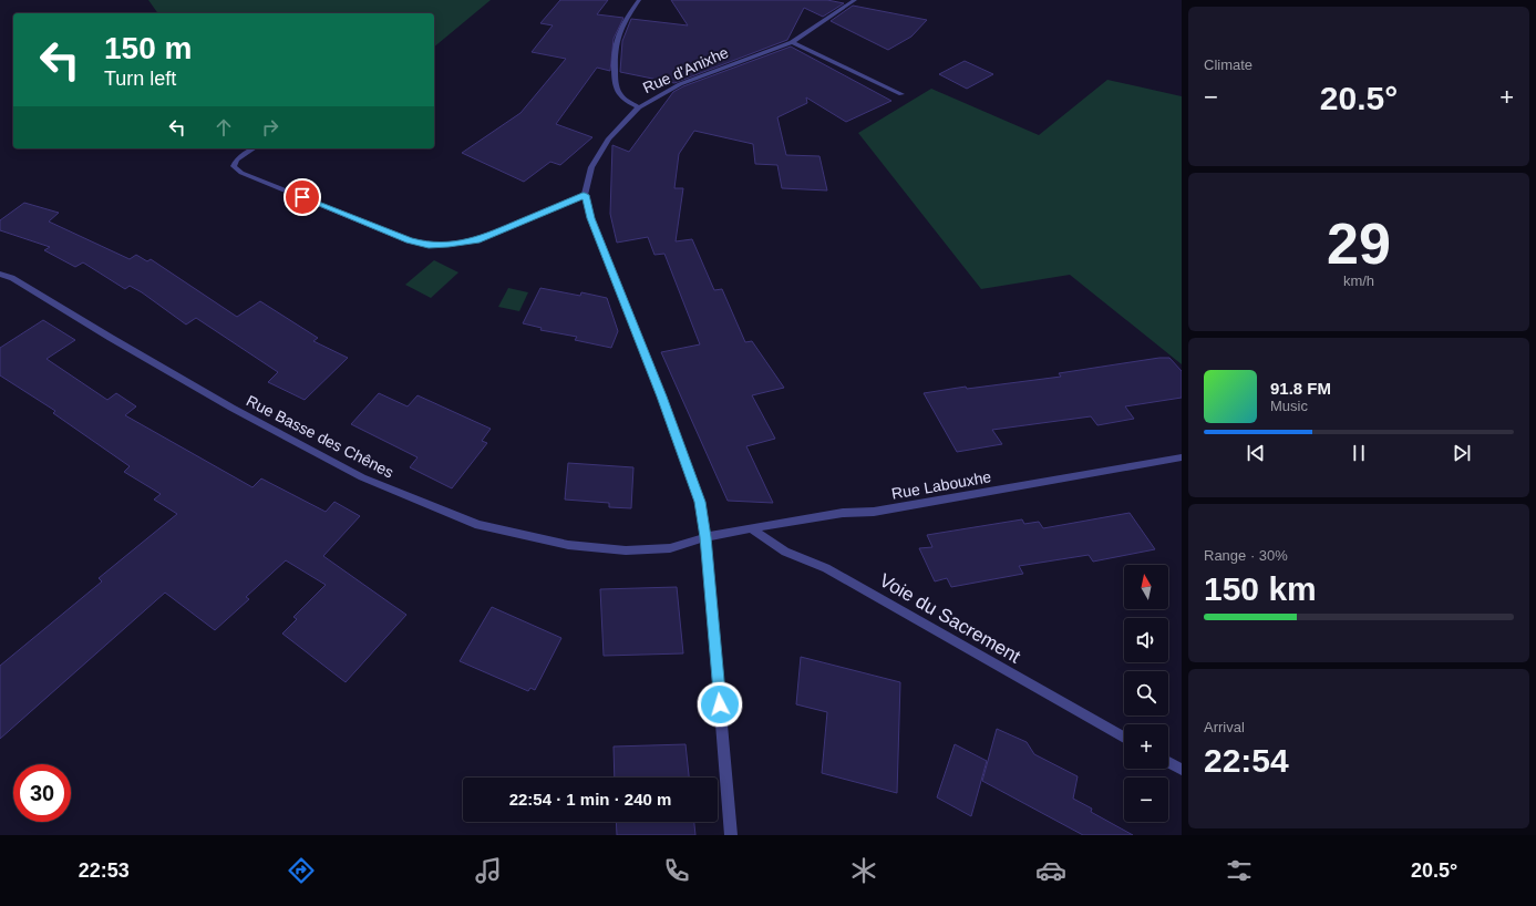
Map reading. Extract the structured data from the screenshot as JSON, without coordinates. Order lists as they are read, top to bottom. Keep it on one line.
{"streets":{"street":["Rue d'Anixhe","Rue Basse des Chênes","Rue Labouxhe","Voie du Sacrement"]},"crossings":[["Rue d'Anixhe","Rue Basse des Chênes"],["Rue d'Anixhe","Rue Labouxhe"],["Rue Basse des Chênes","Rue Labouxhe"],["Rue Labouxhe","Voie du Sacrement"]],"north":"top","page":{"tile":["Climate",["29","km/h"],["Range · 30%","150 km"],["Arrival","22:54"]],"turn":["150 m","Turn left"],"heat":["−","20.5°","+"],"song":["91.8 FM","Music"],"map_buttons":["+","−"],"limit":"30","trip":"22:54 · 1 min · 240 m","tabs":["22:53","20.5°"]}}
